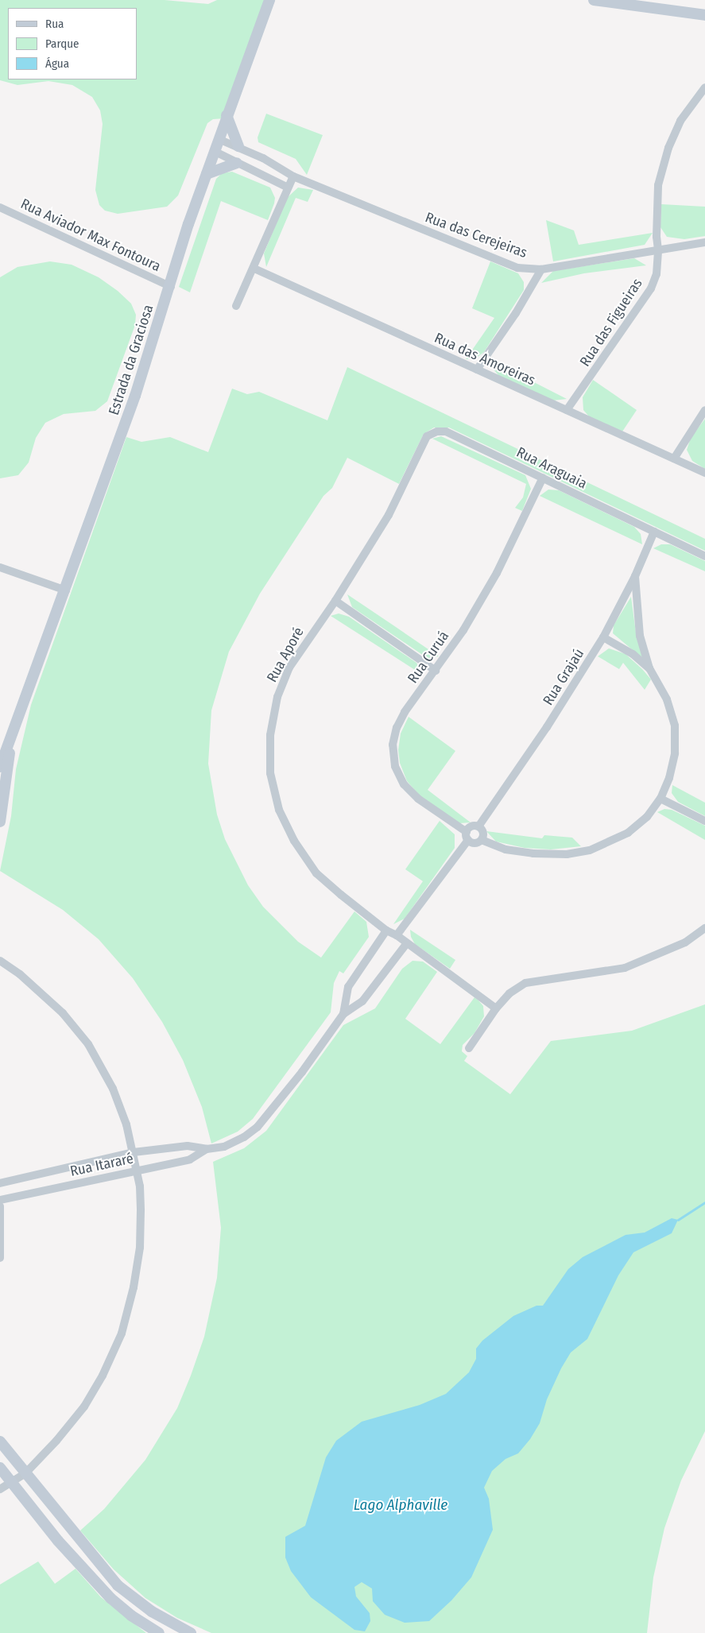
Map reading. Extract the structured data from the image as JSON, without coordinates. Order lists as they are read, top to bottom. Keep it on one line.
{"streets":{"main road":["Estrada da Graciosa"],"street":["Rua Aviador Max Fontoura","Rua das Cerejeiras","Rua das Figueiras","Rua das Amoreiras","Rua Araguaia","Rua Aporé","Rua Curuá","Rua Grajaú","Rua Itararé"]},"crossings":[["Rua Aviador Max Fontoura","Estrada da Graciosa"],["Rua das Cerejeiras","Rua das Figueiras"],["Rua das Cerejeiras","Estrada da Graciosa"],["Rua das Figueiras","Rua das Amoreiras"],["Rua Araguaia","Rua Aporé"],["Rua Araguaia","Rua Curuá"],["Rua Araguaia","Rua Grajaú"],["Rua Curuá","Rua Grajaú"]],"water":["Lago Alphaville"],"legend":["Rua","Parque","Água"]}
